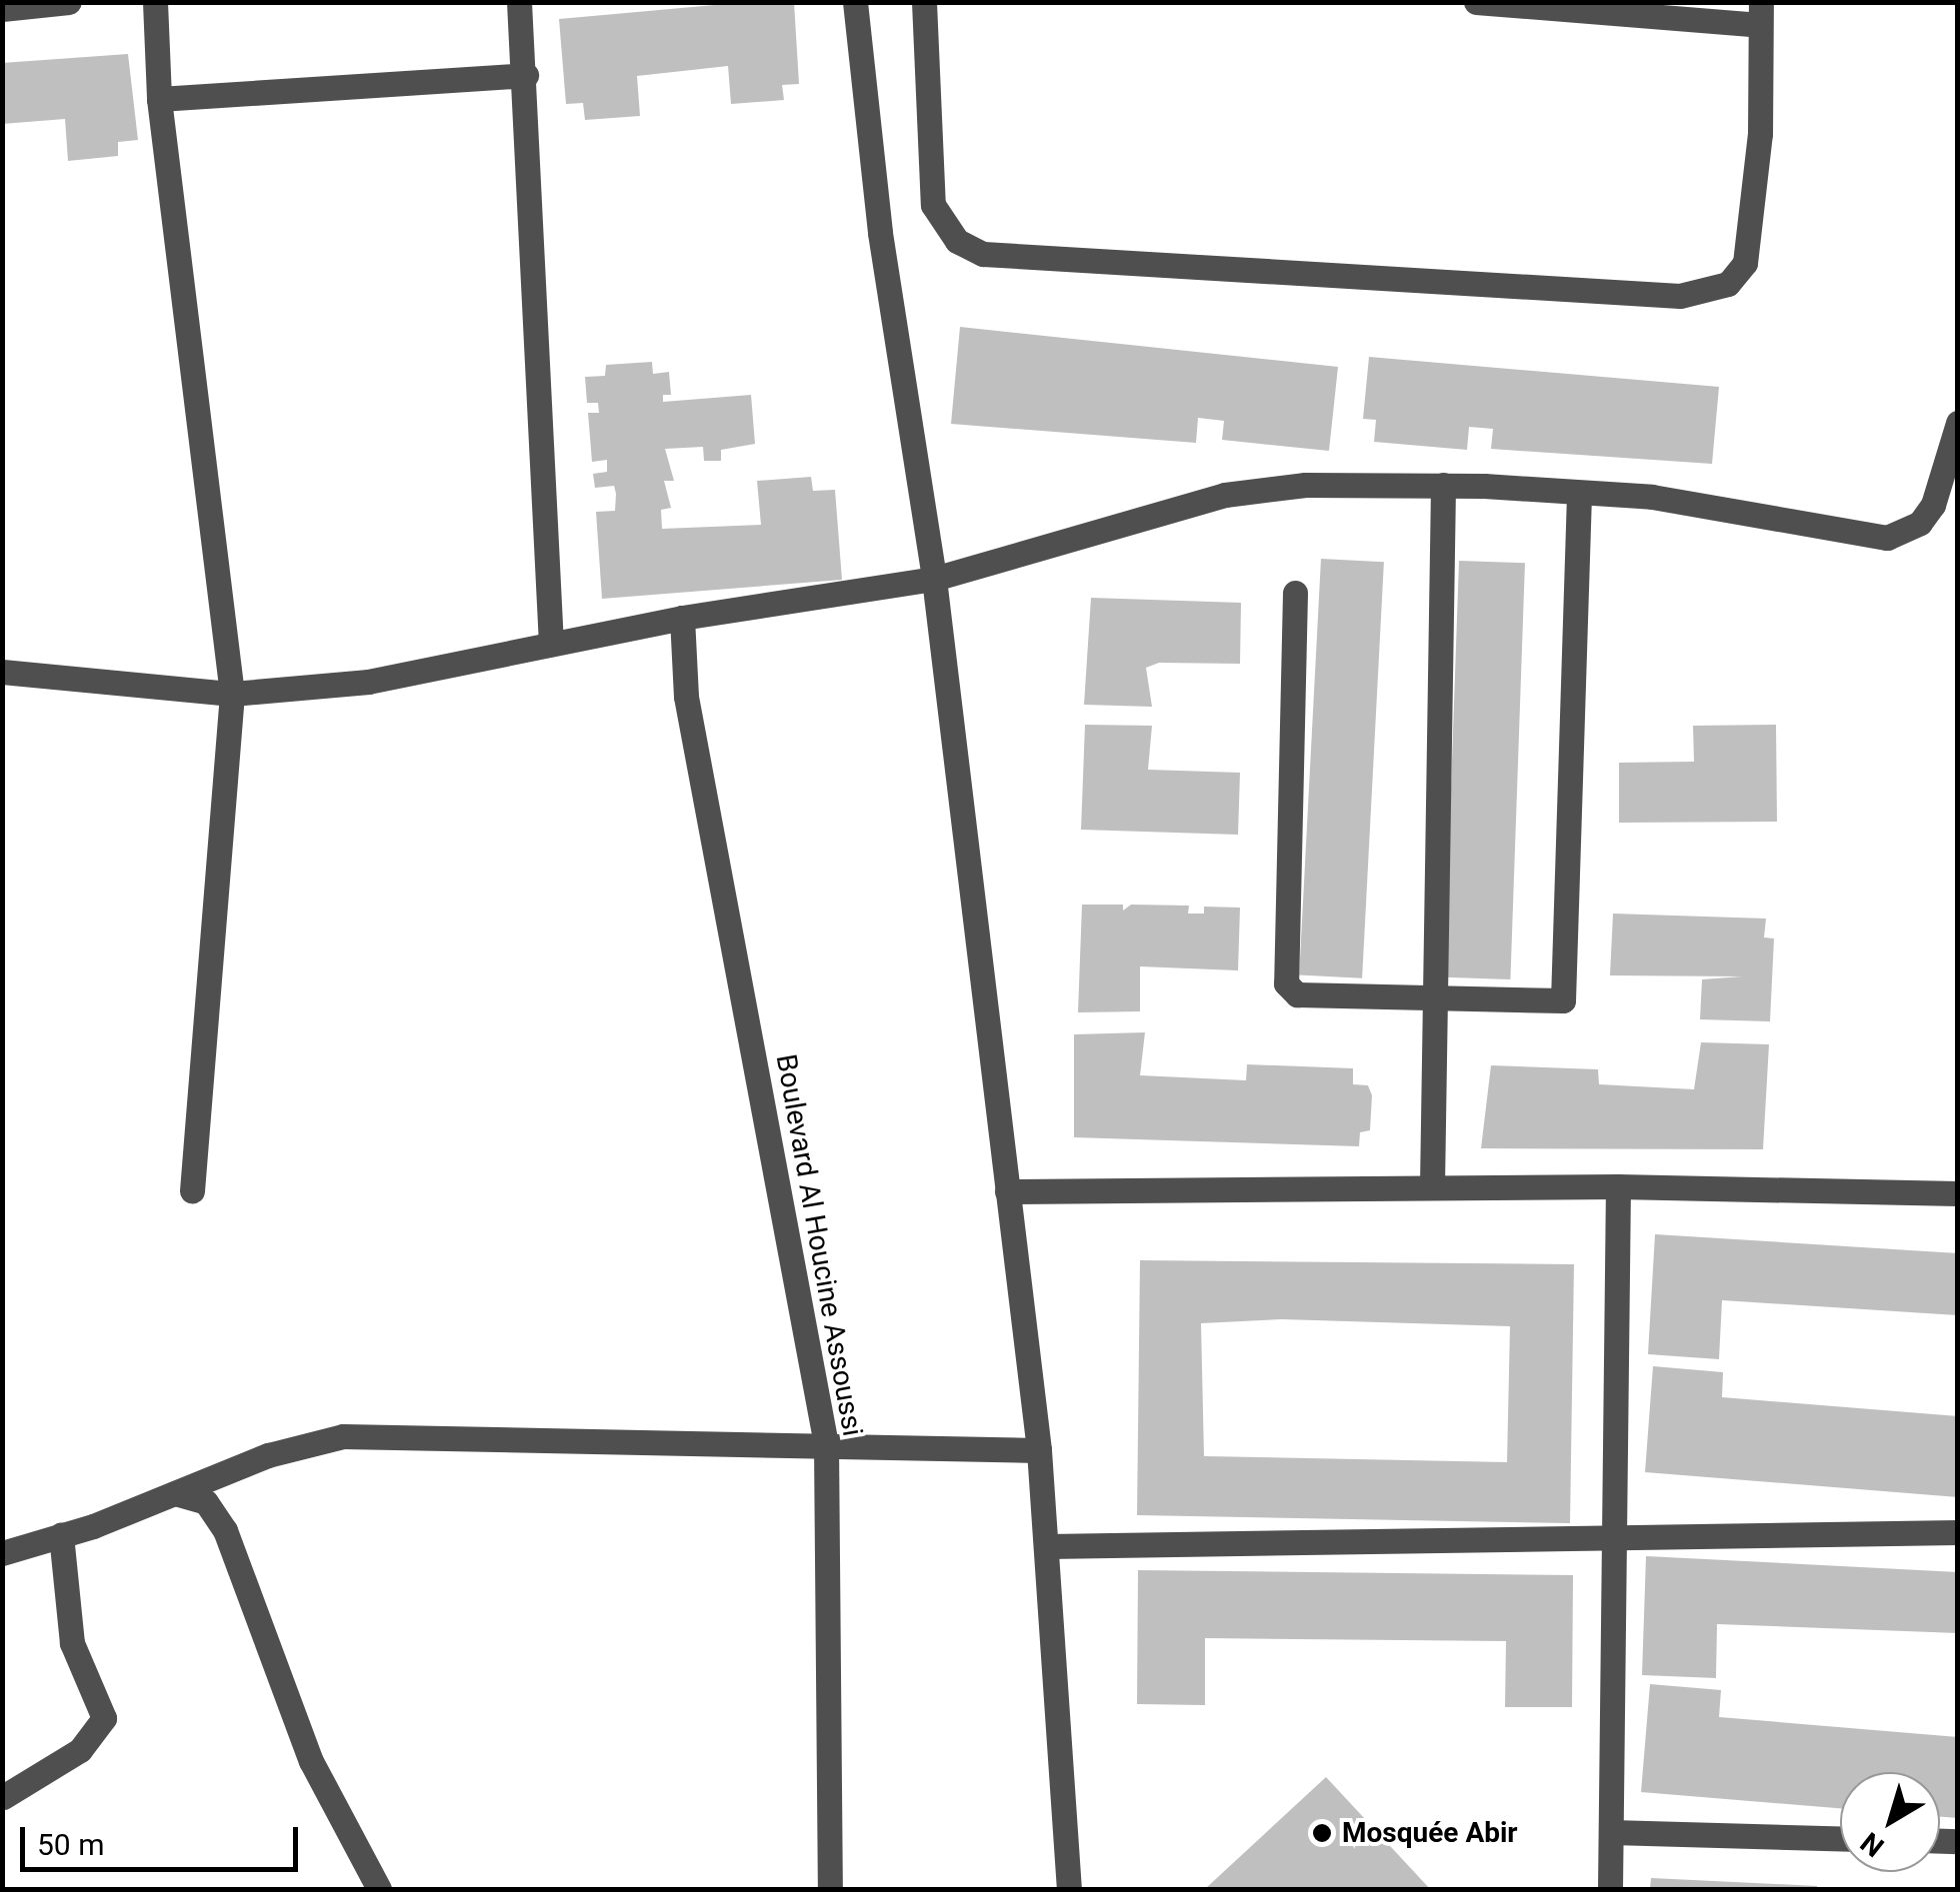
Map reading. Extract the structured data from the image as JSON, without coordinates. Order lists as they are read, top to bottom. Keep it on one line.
{"streets":{"street":["Boulevard Al Houcine Assoussi"]},"places":["Mosquée Abir"],"scale_bar":"50 m","north":"bottom left"}
